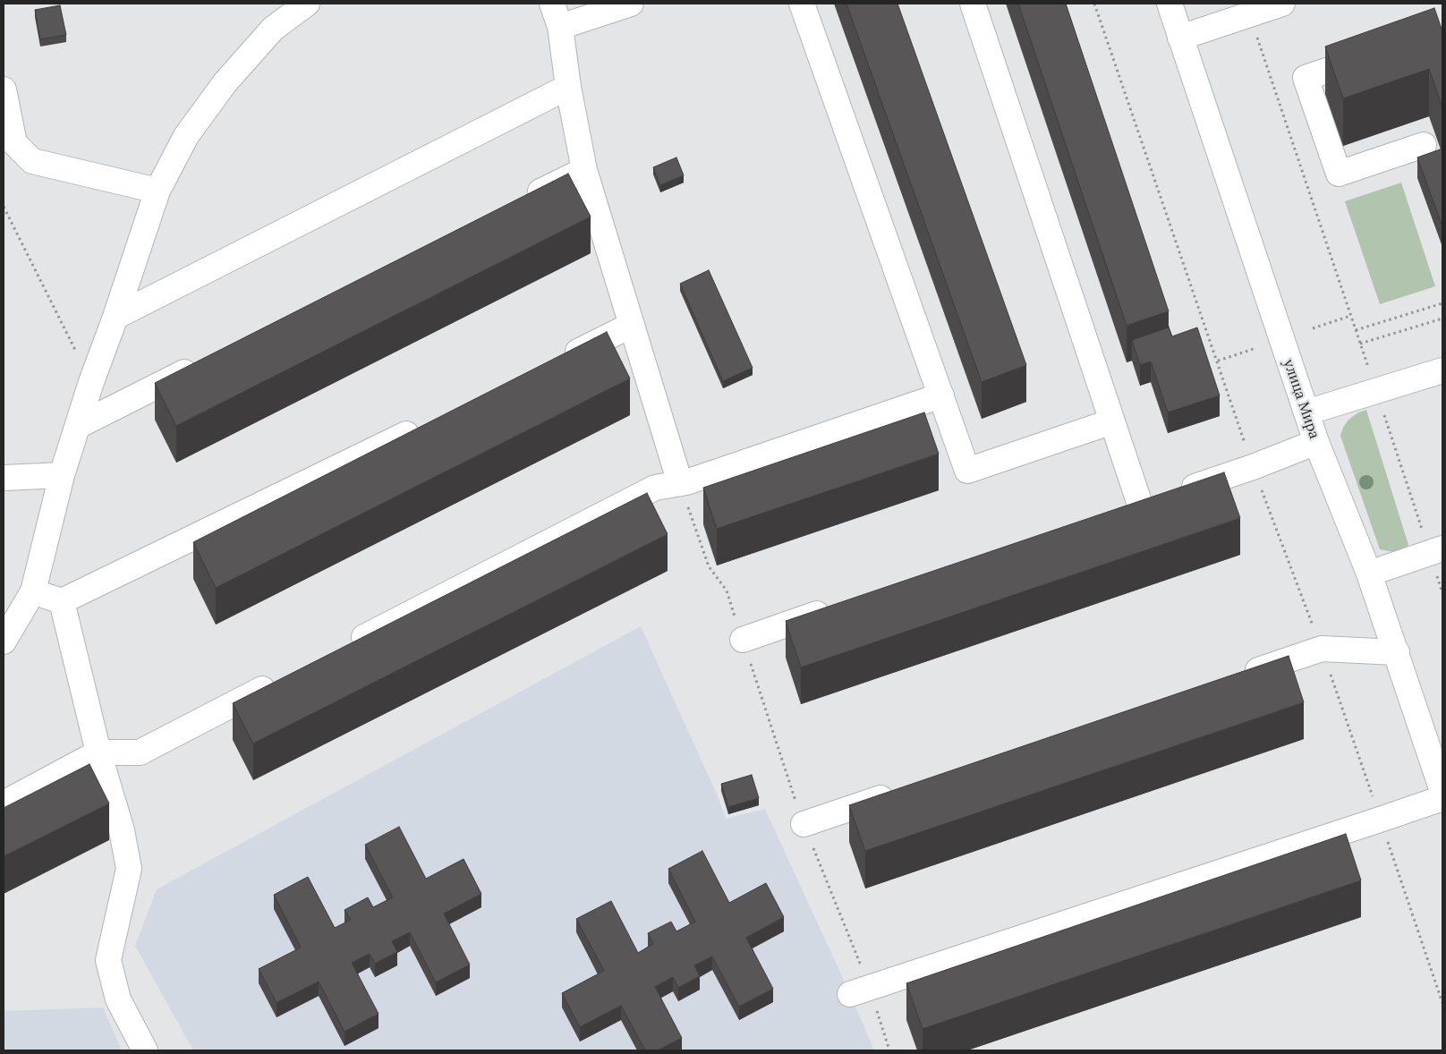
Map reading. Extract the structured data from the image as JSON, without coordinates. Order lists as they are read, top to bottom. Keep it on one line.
{"streets":{"street":["улица Мира"]}}
